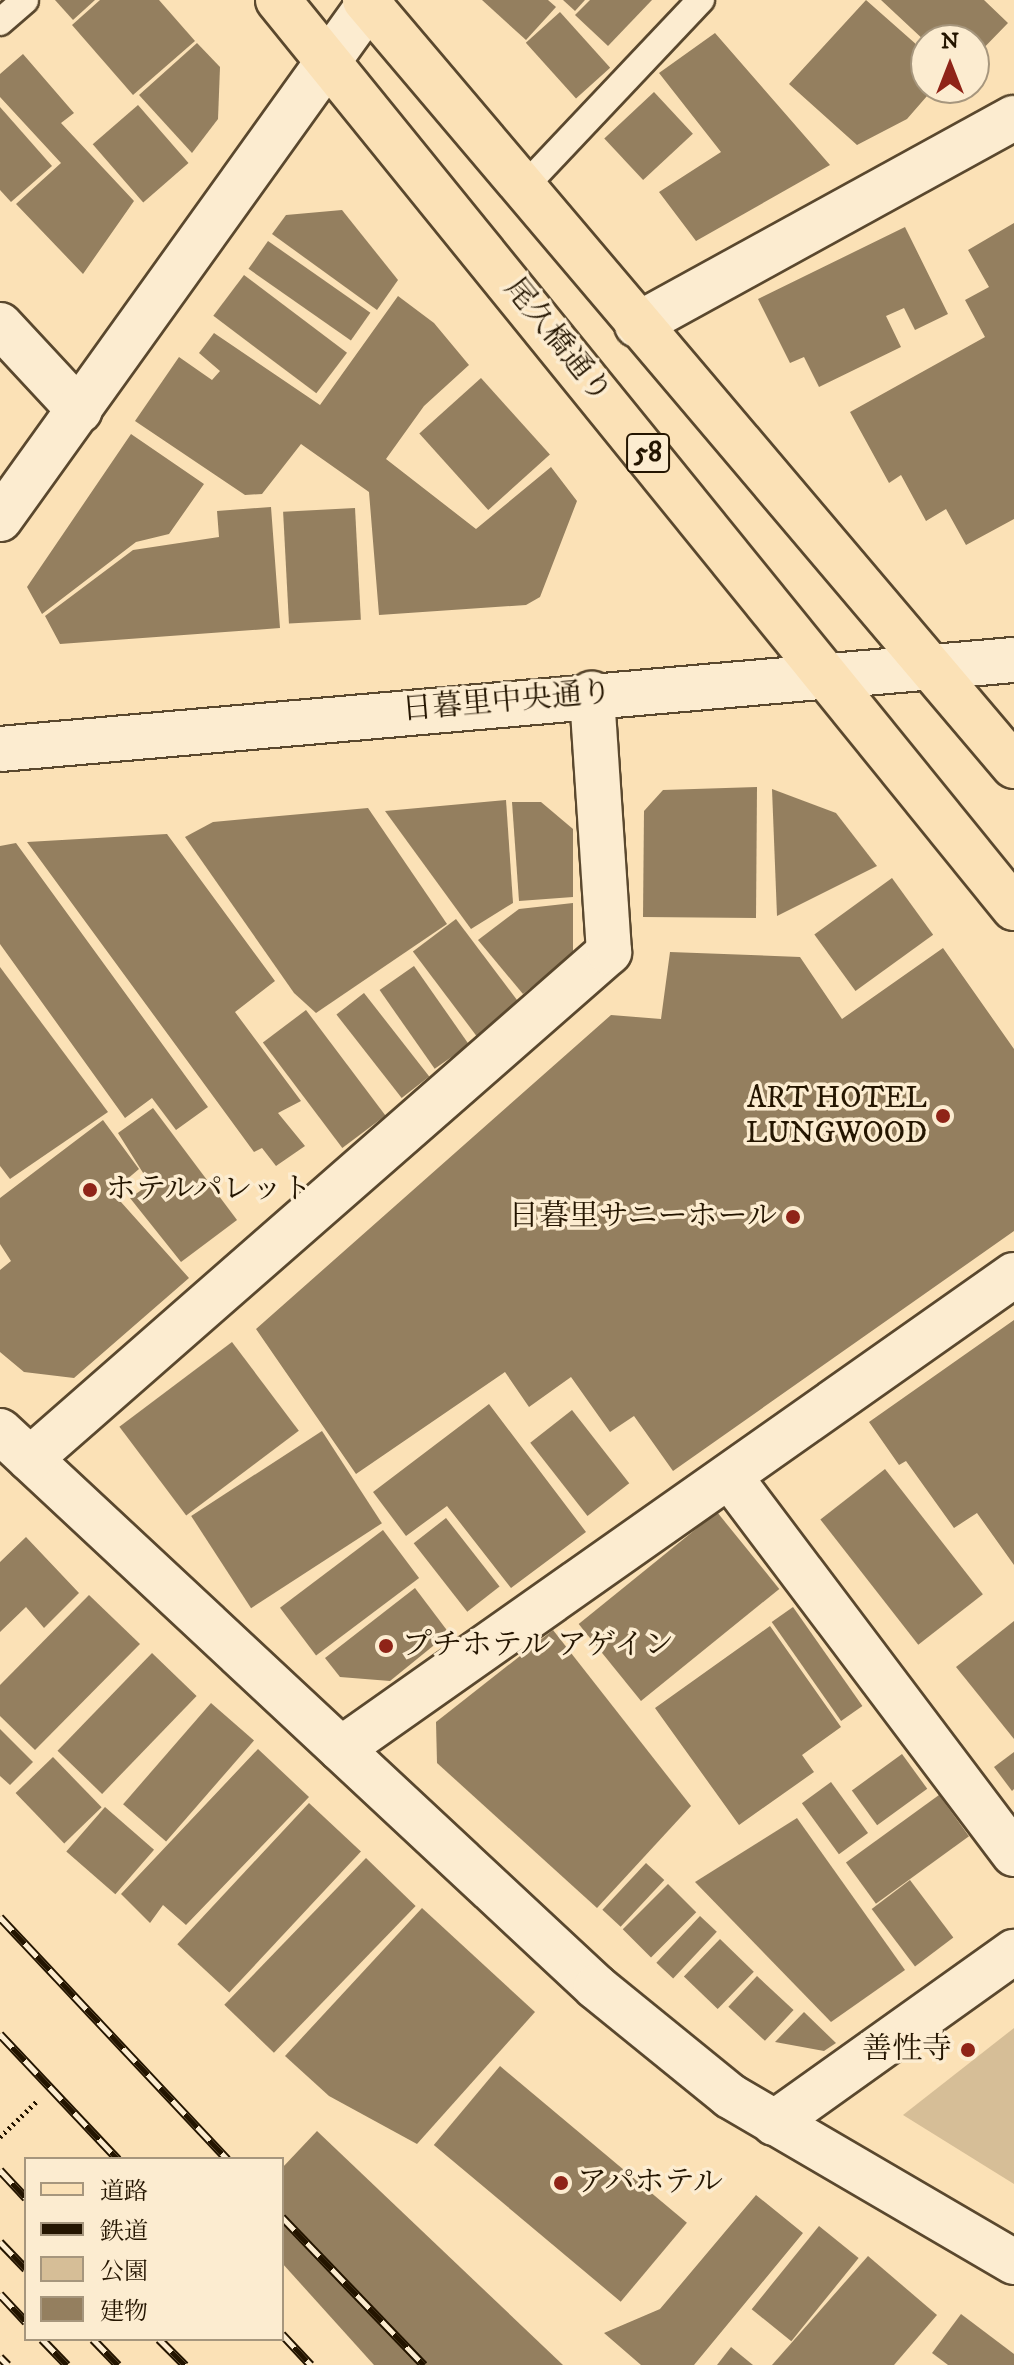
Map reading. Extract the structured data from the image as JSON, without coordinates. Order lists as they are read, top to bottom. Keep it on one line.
{"streets":{"main road":["尾久橋通り","58"],"street":["日暮里中央通り"]},"crossings":[["尾久橋通り","日暮里中央通り"],["58","日暮里中央通り"]],"places":["ART HOTEL LUNGWOOD","ホテルパレット","日暮里サニーホール","プチホテル アゲイン","善性寺","アパホテル"],"legend":["道路","鉄道","公園","建物"],"north":"top"}
